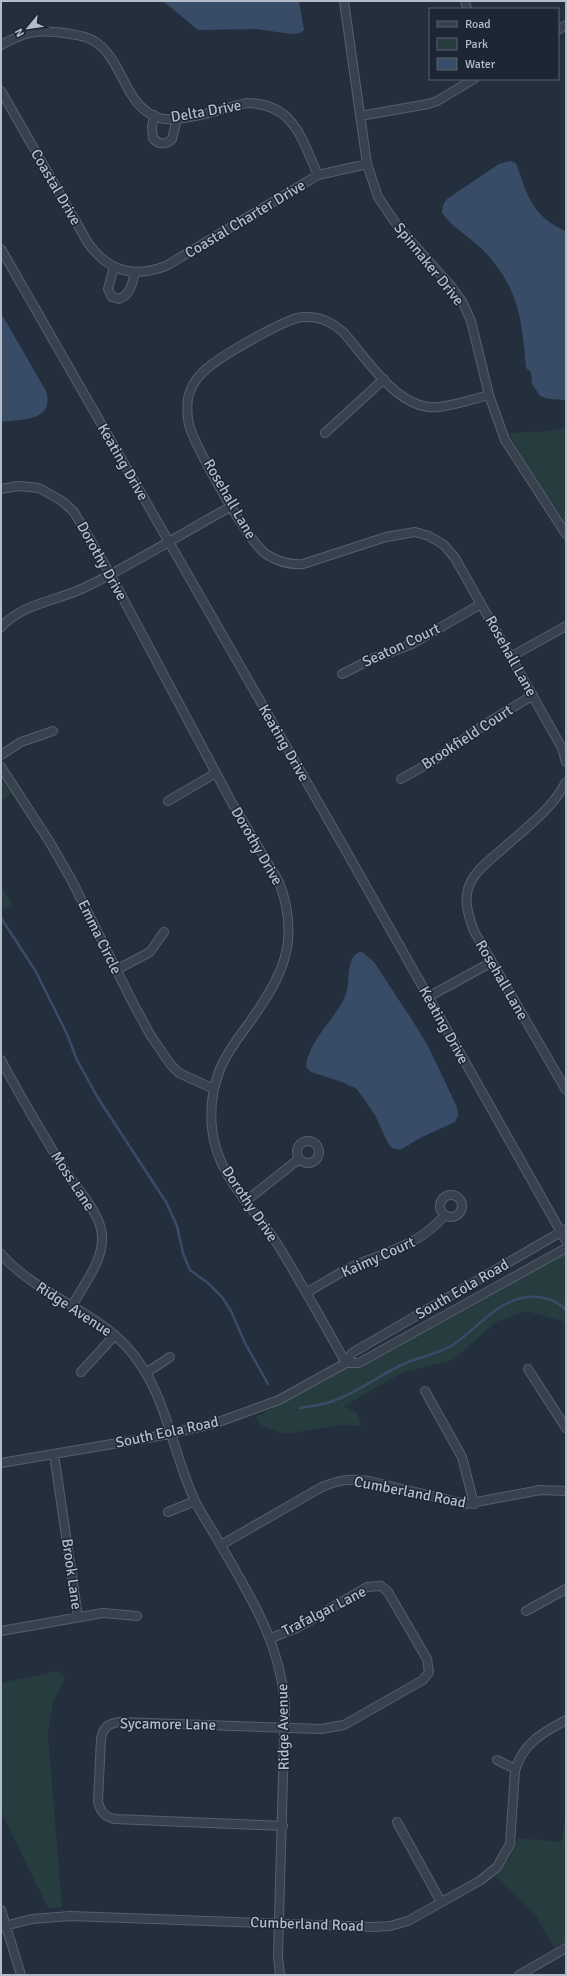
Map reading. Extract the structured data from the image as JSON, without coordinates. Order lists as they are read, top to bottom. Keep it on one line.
{"streets":{"street":["Delta Drive","Coastal Drive","Coastal Charter Drive","Spinnaker Drive","Keating Drive","Rosehall Lane","Dorothy Drive","Seaton Court","Brookfield Court","Emma Circle","Moss Lane","Kaimy Court","South Eola Road","Ridge Avenue","Cumberland Road","Brook Lane","Trafalgar Lane","Sycamore Lane"]},"crossings":[["Delta Drive","Coastal Charter Drive"],["Coastal Drive","Coastal Charter Drive"],["Coastal Charter Drive","Spinnaker Drive"],["Spinnaker Drive","Rosehall Lane"],["Keating Drive","South Eola Road"],["Rosehall Lane","Seaton Court"],["Rosehall Lane","Brookfield Court"],["Dorothy Drive","Emma Circle"],["Dorothy Drive","Kaimy Court"],["Dorothy Drive","South Eola Road"],["Moss Lane","Ridge Avenue"],["South Eola Road","Ridge Avenue"],["South Eola Road","Brook Lane"],["Ridge Avenue","Cumberland Road"],["Ridge Avenue","Trafalgar Lane"],["Ridge Avenue","Sycamore Lane"],["Trafalgar Lane","Sycamore Lane"]],"legend":["Road","Park","Water"],"north":"bottom left"}
